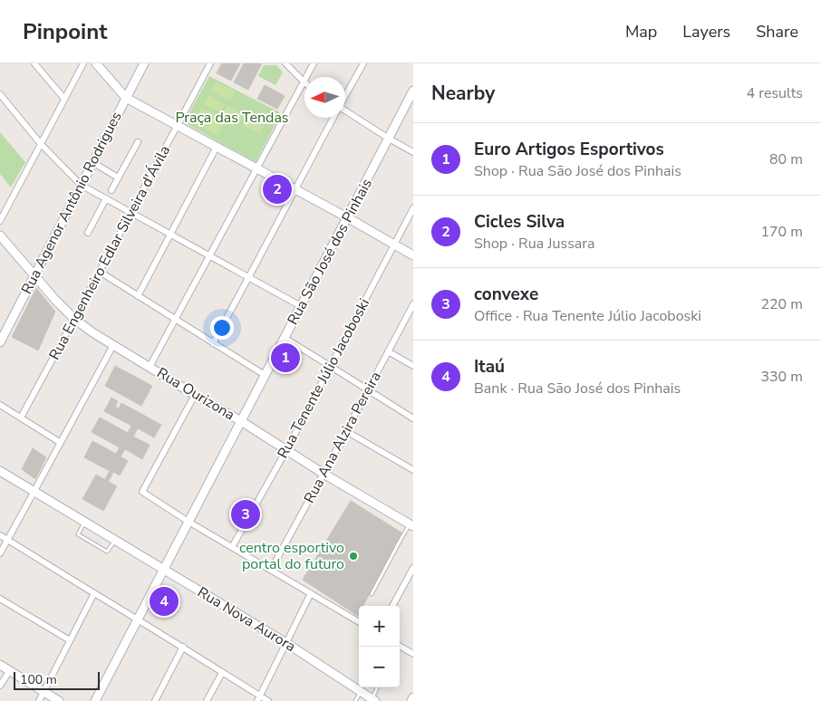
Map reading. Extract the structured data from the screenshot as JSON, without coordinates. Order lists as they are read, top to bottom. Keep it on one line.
{"streets":{"street":["Rua Agenor Antônio Rodrigues","Rua São José dos Pinhais","Rua Engenheiro Edlar Silveira d'Ávila","Rua Tenente Júlio Jacoboski","Rua Ourizona","Rua Ana Alzira Pereira","Rua Nova Aurora"]},"crossings":[["Rua Agenor Antônio Rodrigues","Rua Ourizona"],["Rua São José dos Pinhais","Rua Ourizona"],["Rua São José dos Pinhais","Rua Nova Aurora"],["Rua Engenheiro Edlar Silveira d'Ávila","Rua Ourizona"],["Rua Tenente Júlio Jacoboski","Rua Ourizona"],["Rua Ourizona","Rua Ana Alzira Pereira"]],"parks":["Praça das Tendas"],"places":["centro esportivo portal do futuro"],"scale_bar":"100 m","north":"left","page":{"header":"Pinpoint","nav":["Map","Layers","Share"],"heading":["Nearby","4 results"],"list":[{"mark":"1","name":"Euro Artigos Esportivos","note":"Shop · Rua São José dos Pinhais","value":"80 m"},{"mark":"2","name":"Cicles Silva","note":"Shop · Rua Jussara","value":"170 m"},{"mark":"3","name":"convexe","note":"Office · Rua Tenente Júlio Jacoboski","value":"220 m"},{"mark":"4","name":"Itaú","note":"Bank · Rua São José dos Pinhais","value":"330 m"}],"pins":["2","1","3","4"],"map_buttons":["+","−"],"scale":"100 m"}}
